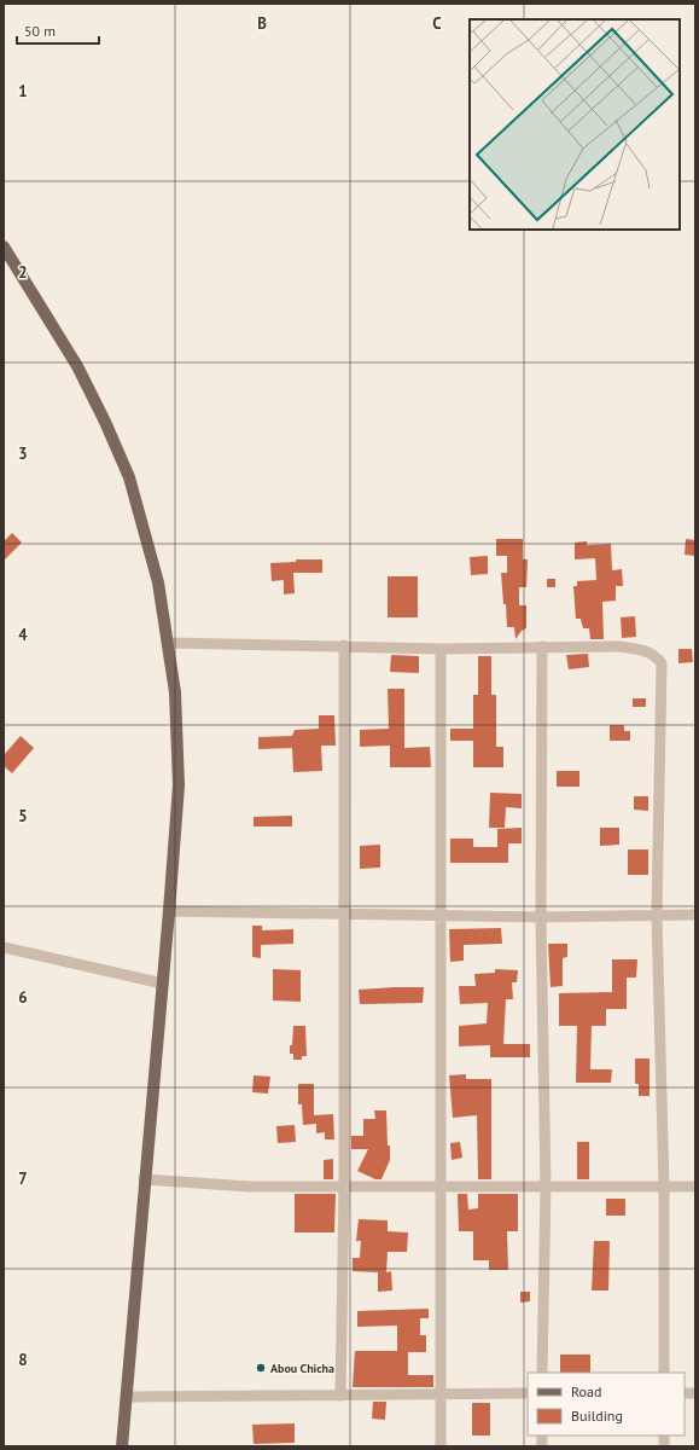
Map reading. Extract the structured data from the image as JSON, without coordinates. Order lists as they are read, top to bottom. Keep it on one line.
{"places":["Abou Chicha"],"legend":["Road","Building"],"scale_bar":"50 m","grid":{"columns":["B","C"],"rows":["1","2","3","4","5","6","7","8"]}}
